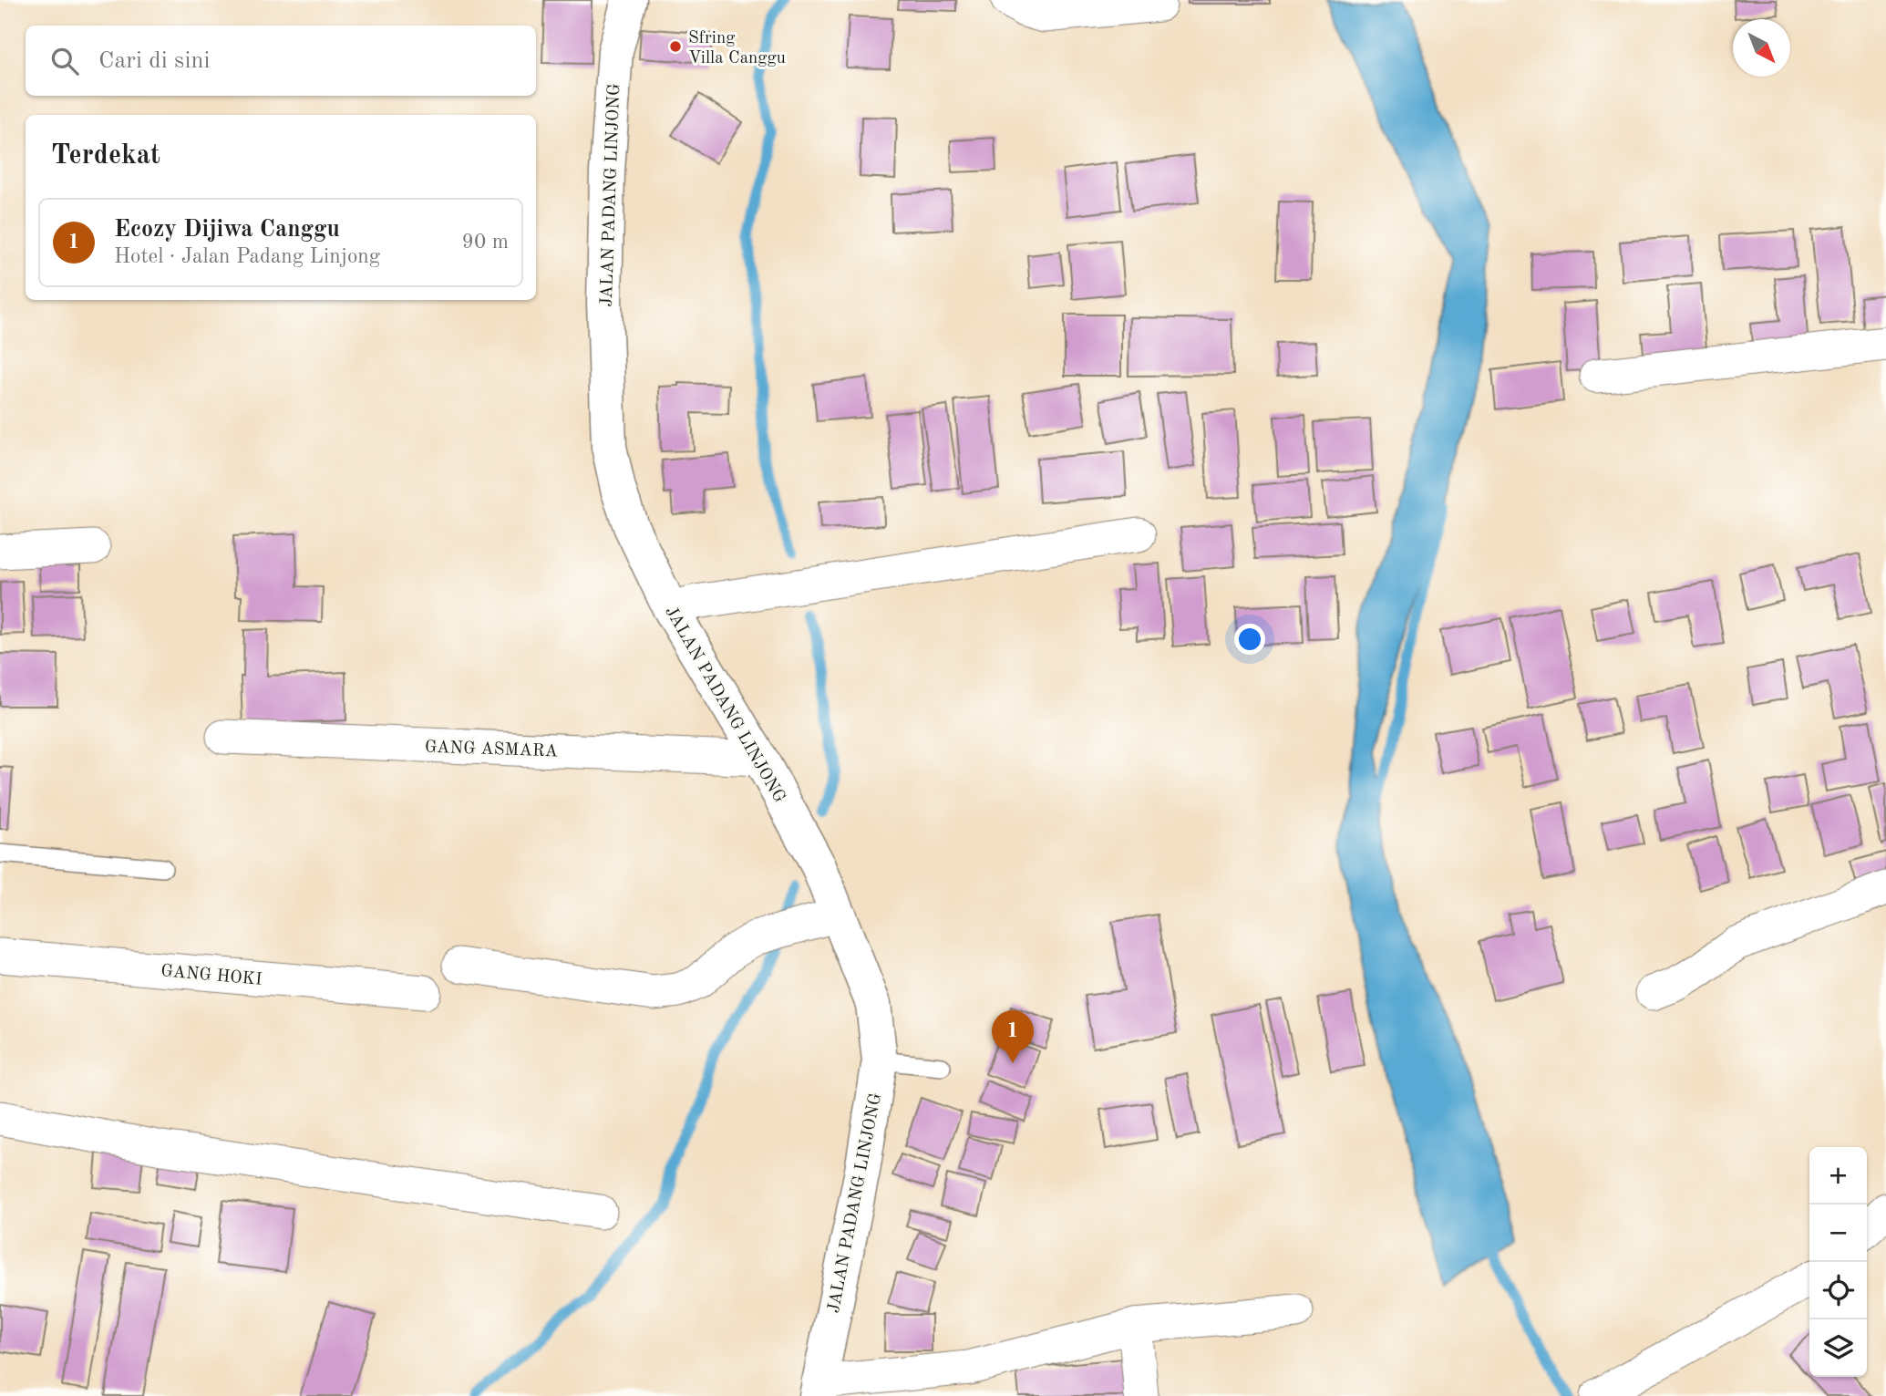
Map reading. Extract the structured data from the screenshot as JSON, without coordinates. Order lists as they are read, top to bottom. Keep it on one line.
{"streets":{"street":["JALAN PADANG LINJONG","GANG ASMARA","GANG HOKI"]},"crossings":[["JALAN PADANG LINJONG","GANG ASMARA"]],"places":["Sfring Villa Canggu"],"north":"bottom right","page":{"search":"Cari di sini","heading":"Terdekat","list":[{"mark":"1","name":"Ecozy Dijiwa Canggu","note":"Hotel · Jalan Padang Linjong","value":"90 m"}],"pins":"1","map_buttons":["+","−"]}}
